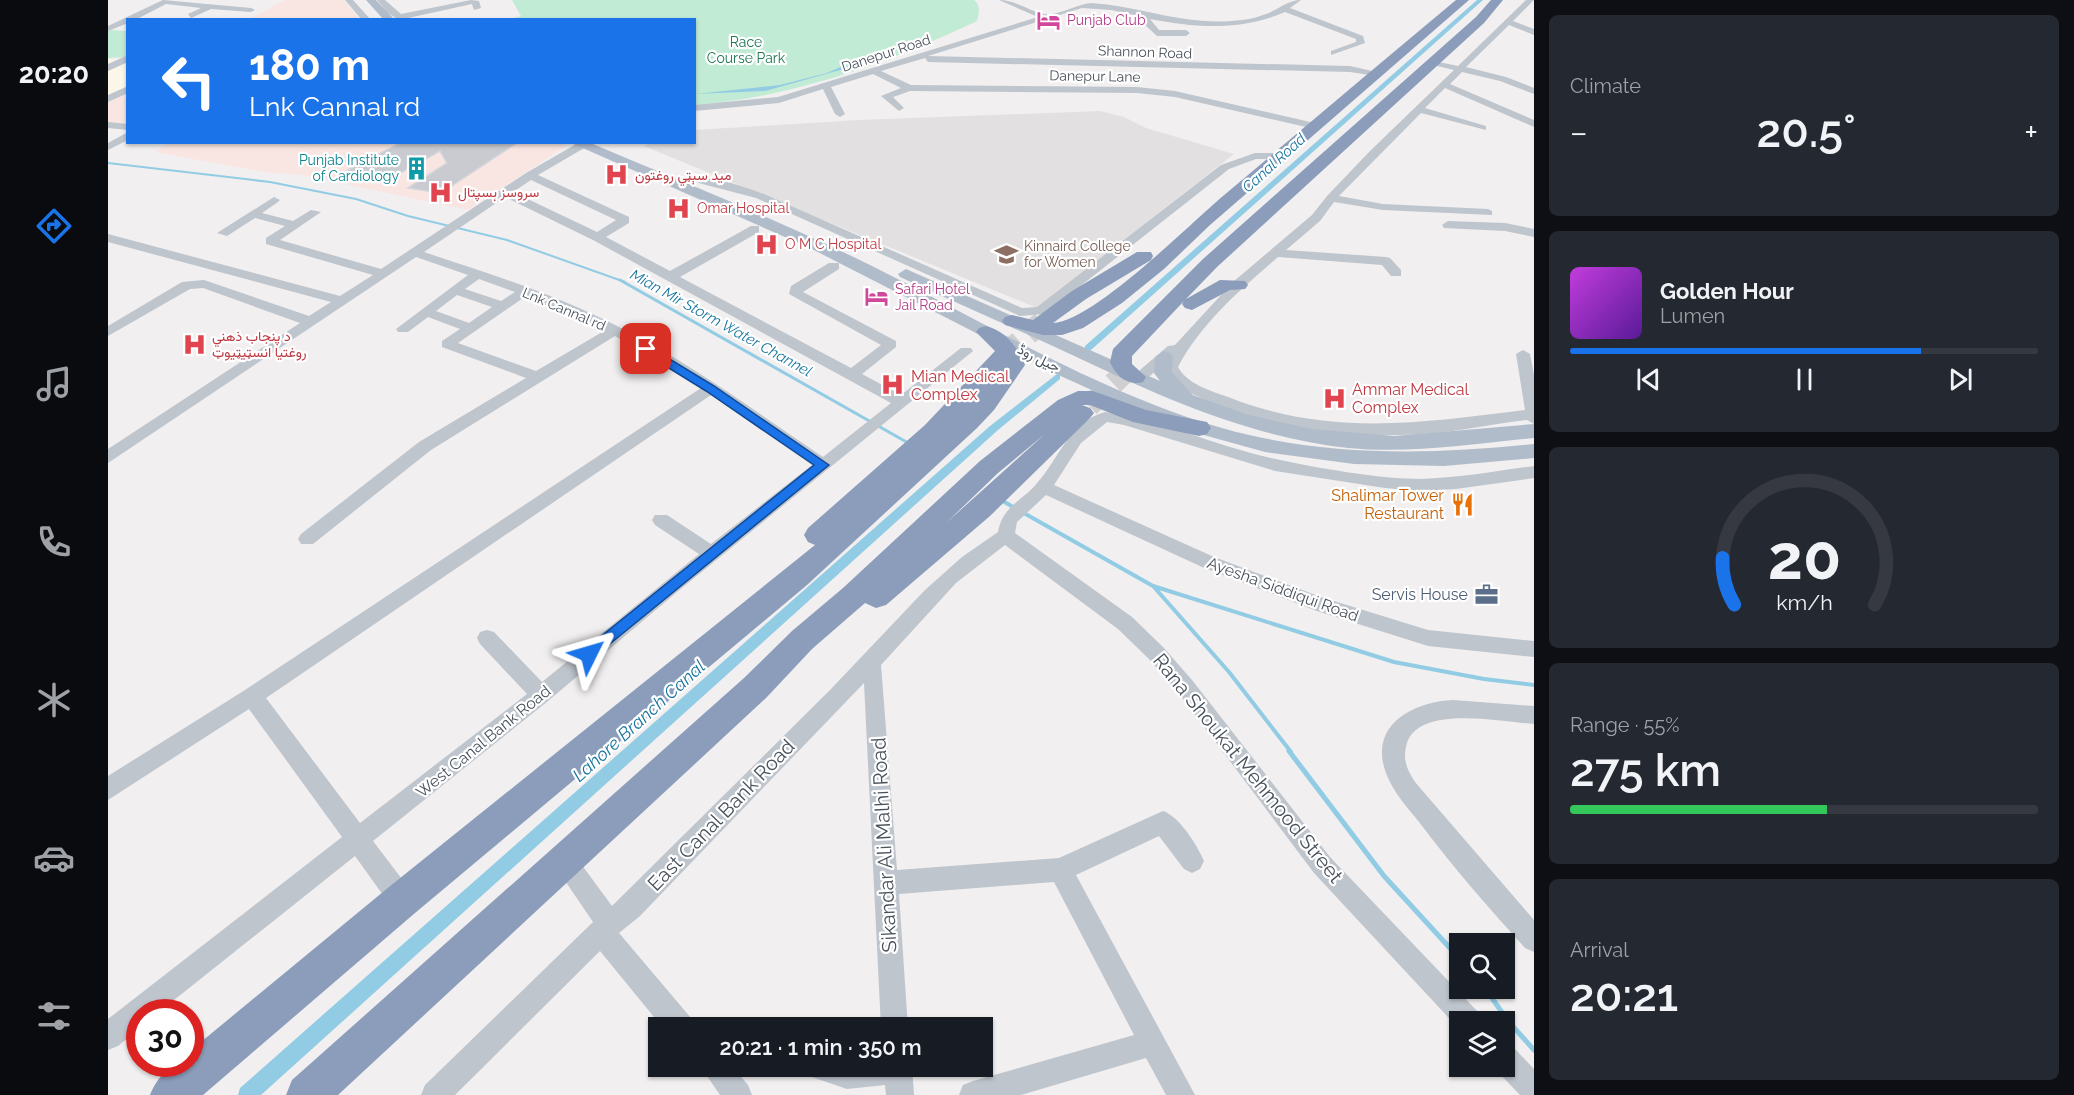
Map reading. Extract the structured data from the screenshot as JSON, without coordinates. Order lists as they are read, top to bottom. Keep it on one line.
{"streets":{"main road":["جیل روڈ"],"street":["Shannon Road","Danepur Road","Danepur Lane","Lnk Cannal rd","Ayesha Siddiqui Road","West Canal Bank Road","Rana Shoukat Mehmood Street","East Canal Bank Road","Sikandar Ali Malhi Road"]},"crossings":[["Shannon Road","Danepur Road"],["Danepur Road","Danepur Lane"],["Lnk Cannal rd","West Canal Bank Road"],["Rana Shoukat Mehmood Street","East Canal Bank Road"],["East Canal Bank Road","Sikandar Ali Malhi Road"]],"water":["Canal Road","Mian Mir Storm Water Channel","Lahore Branch Canal"],"parks":["Race Course Park"],"places":{"hotel":["Punjab Club","Safari Hotel Jail Road"],"building":["Punjab Institute of Cardiology"],"hospital":["مید سېټي روغتون","سروسز ہسپتال","Omar Hospital","O M C Hospital","د پنجاب ذهني روغتیا انسټیټیوټ","Mian Medical Complex","Ammar Medical Complex"],"school or university":["Kinnaird College for Women"],"restaurant":["Shalimar Tower Restaurant"],"office":["Servis House"]},"page":{"tabs":"20:20","tile":["Climate",["Range · 55%","275 km"],["Arrival","20:21"]],"turn":["180 m","Lnk Cannal rd"],"heat":["−","20.5°","+"],"song":["Golden Hour","Lumen"],"limit":"30","trip":"20:21 · 1 min · 350 m","gauge":["20","km/h"]}}
